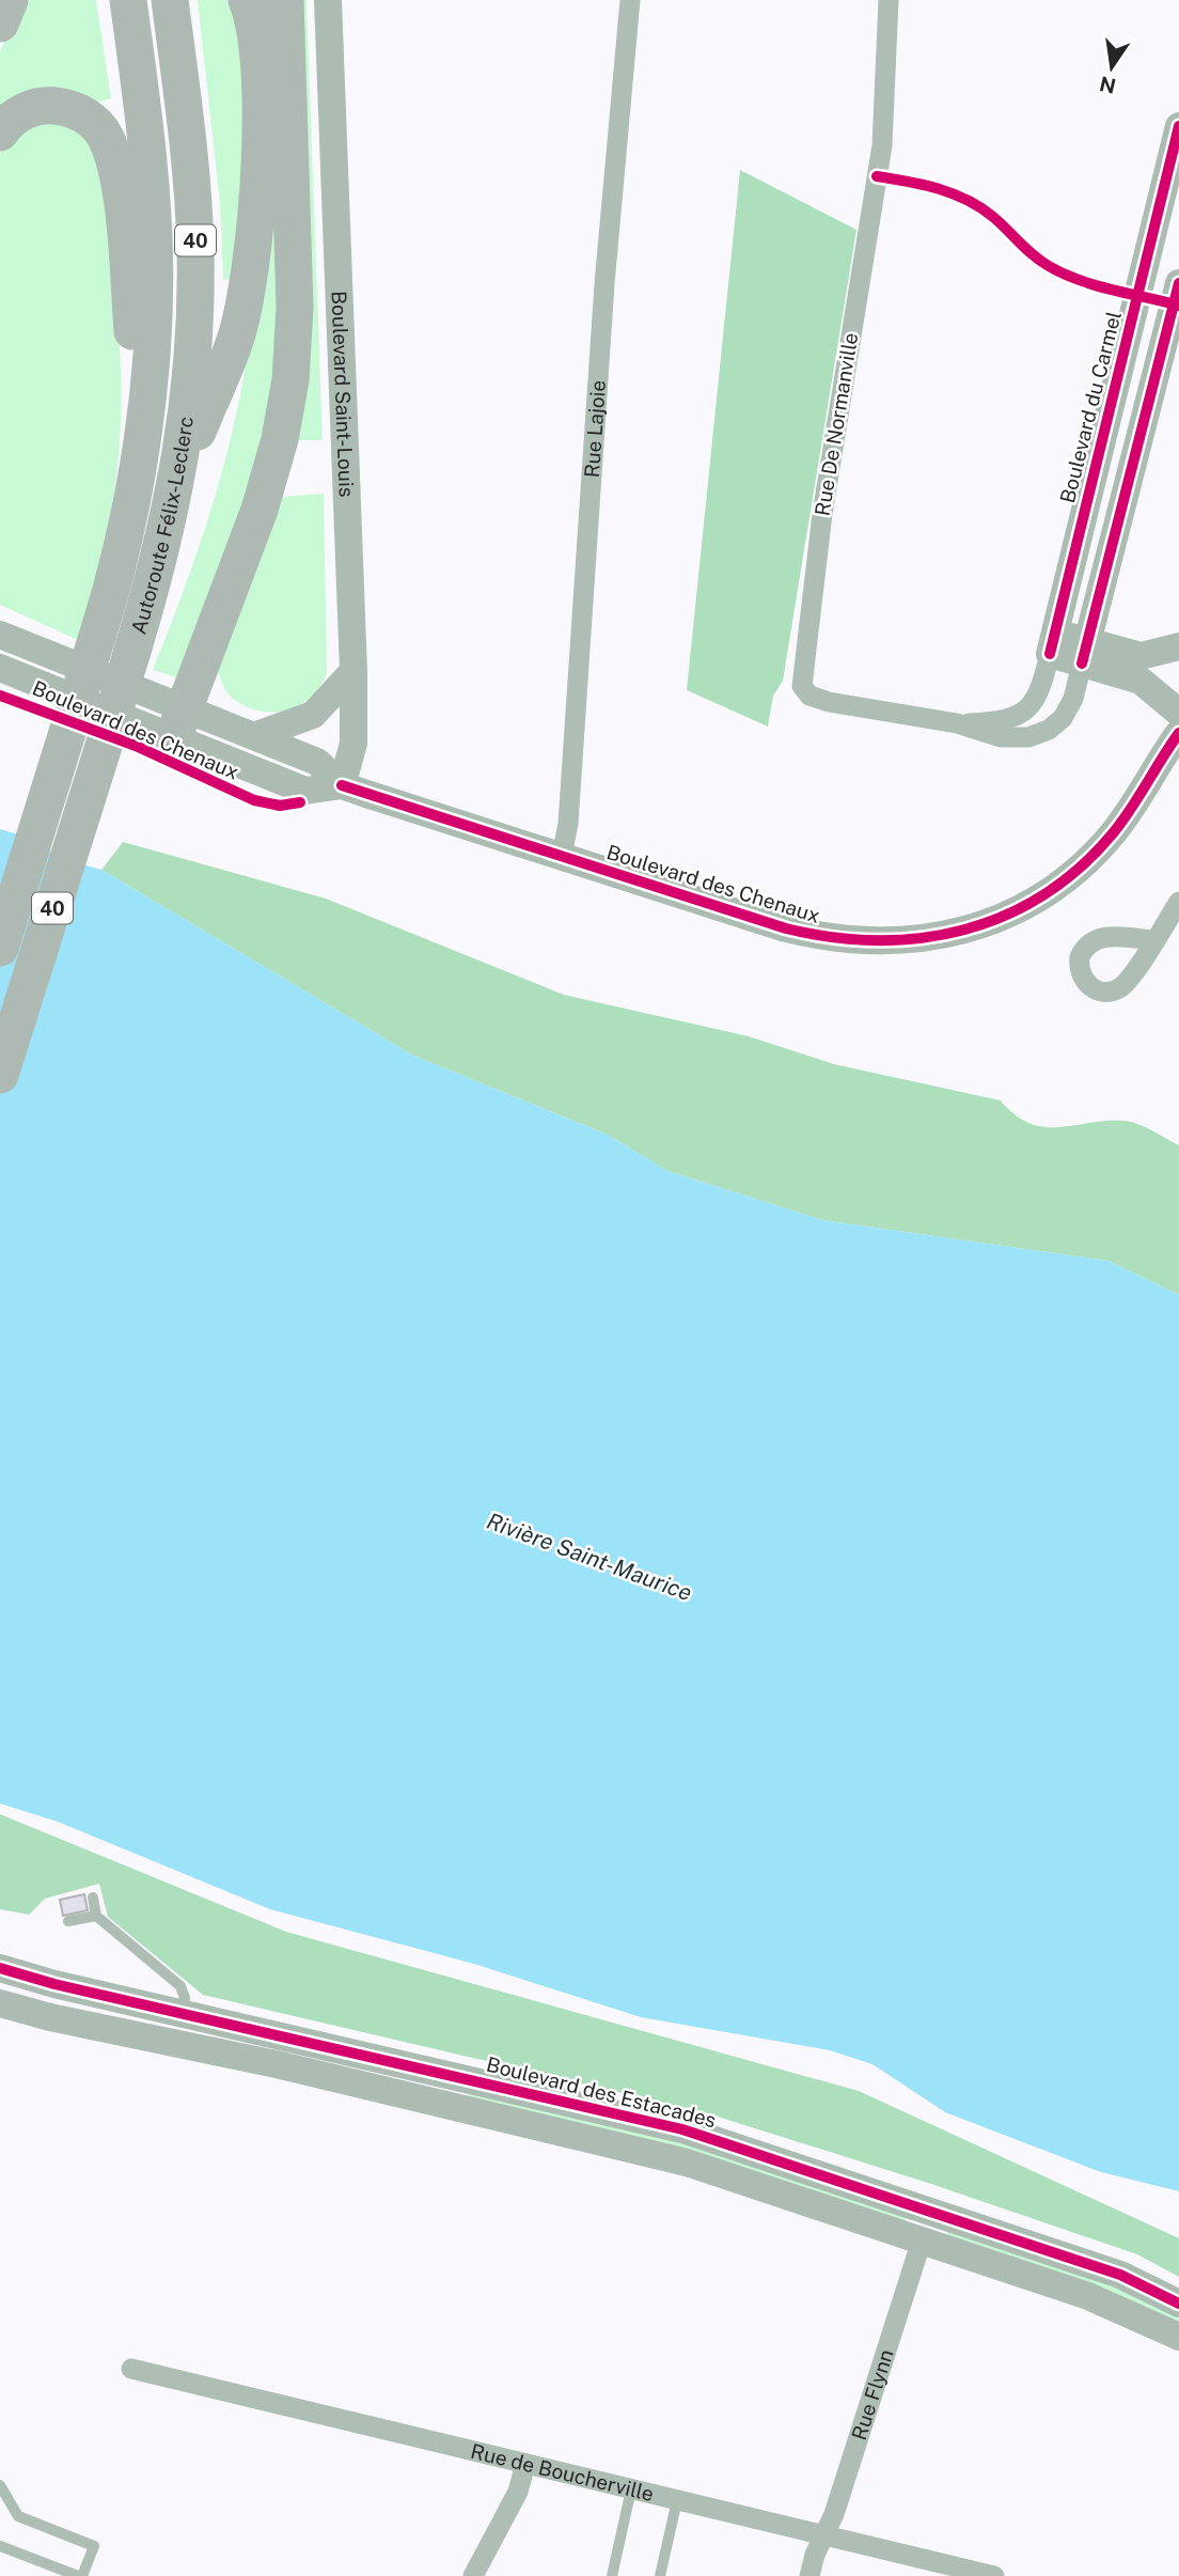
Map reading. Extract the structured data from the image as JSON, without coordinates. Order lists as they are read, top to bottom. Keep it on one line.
{"streets":{"highway":["40","Autoroute Félix-Leclerc"],"street":["Boulevard Saint-Louis","Boulevard du Carmel","Rue De Normanville","Rue Lajoie","Boulevard des Chenaux","Boulevard des Estacades","Rue Flynn","Rue de Boucherville"]},"crossings":[["Boulevard Saint-Louis","Boulevard des Chenaux"],["Boulevard du Carmel","Rue De Normanville"],["Rue Lajoie","Boulevard des Chenaux"],["Boulevard des Estacades","Rue Flynn"],["Rue Flynn","Rue de Boucherville"]],"water":["Rivière Saint-Maurice"],"north":"bottom"}
